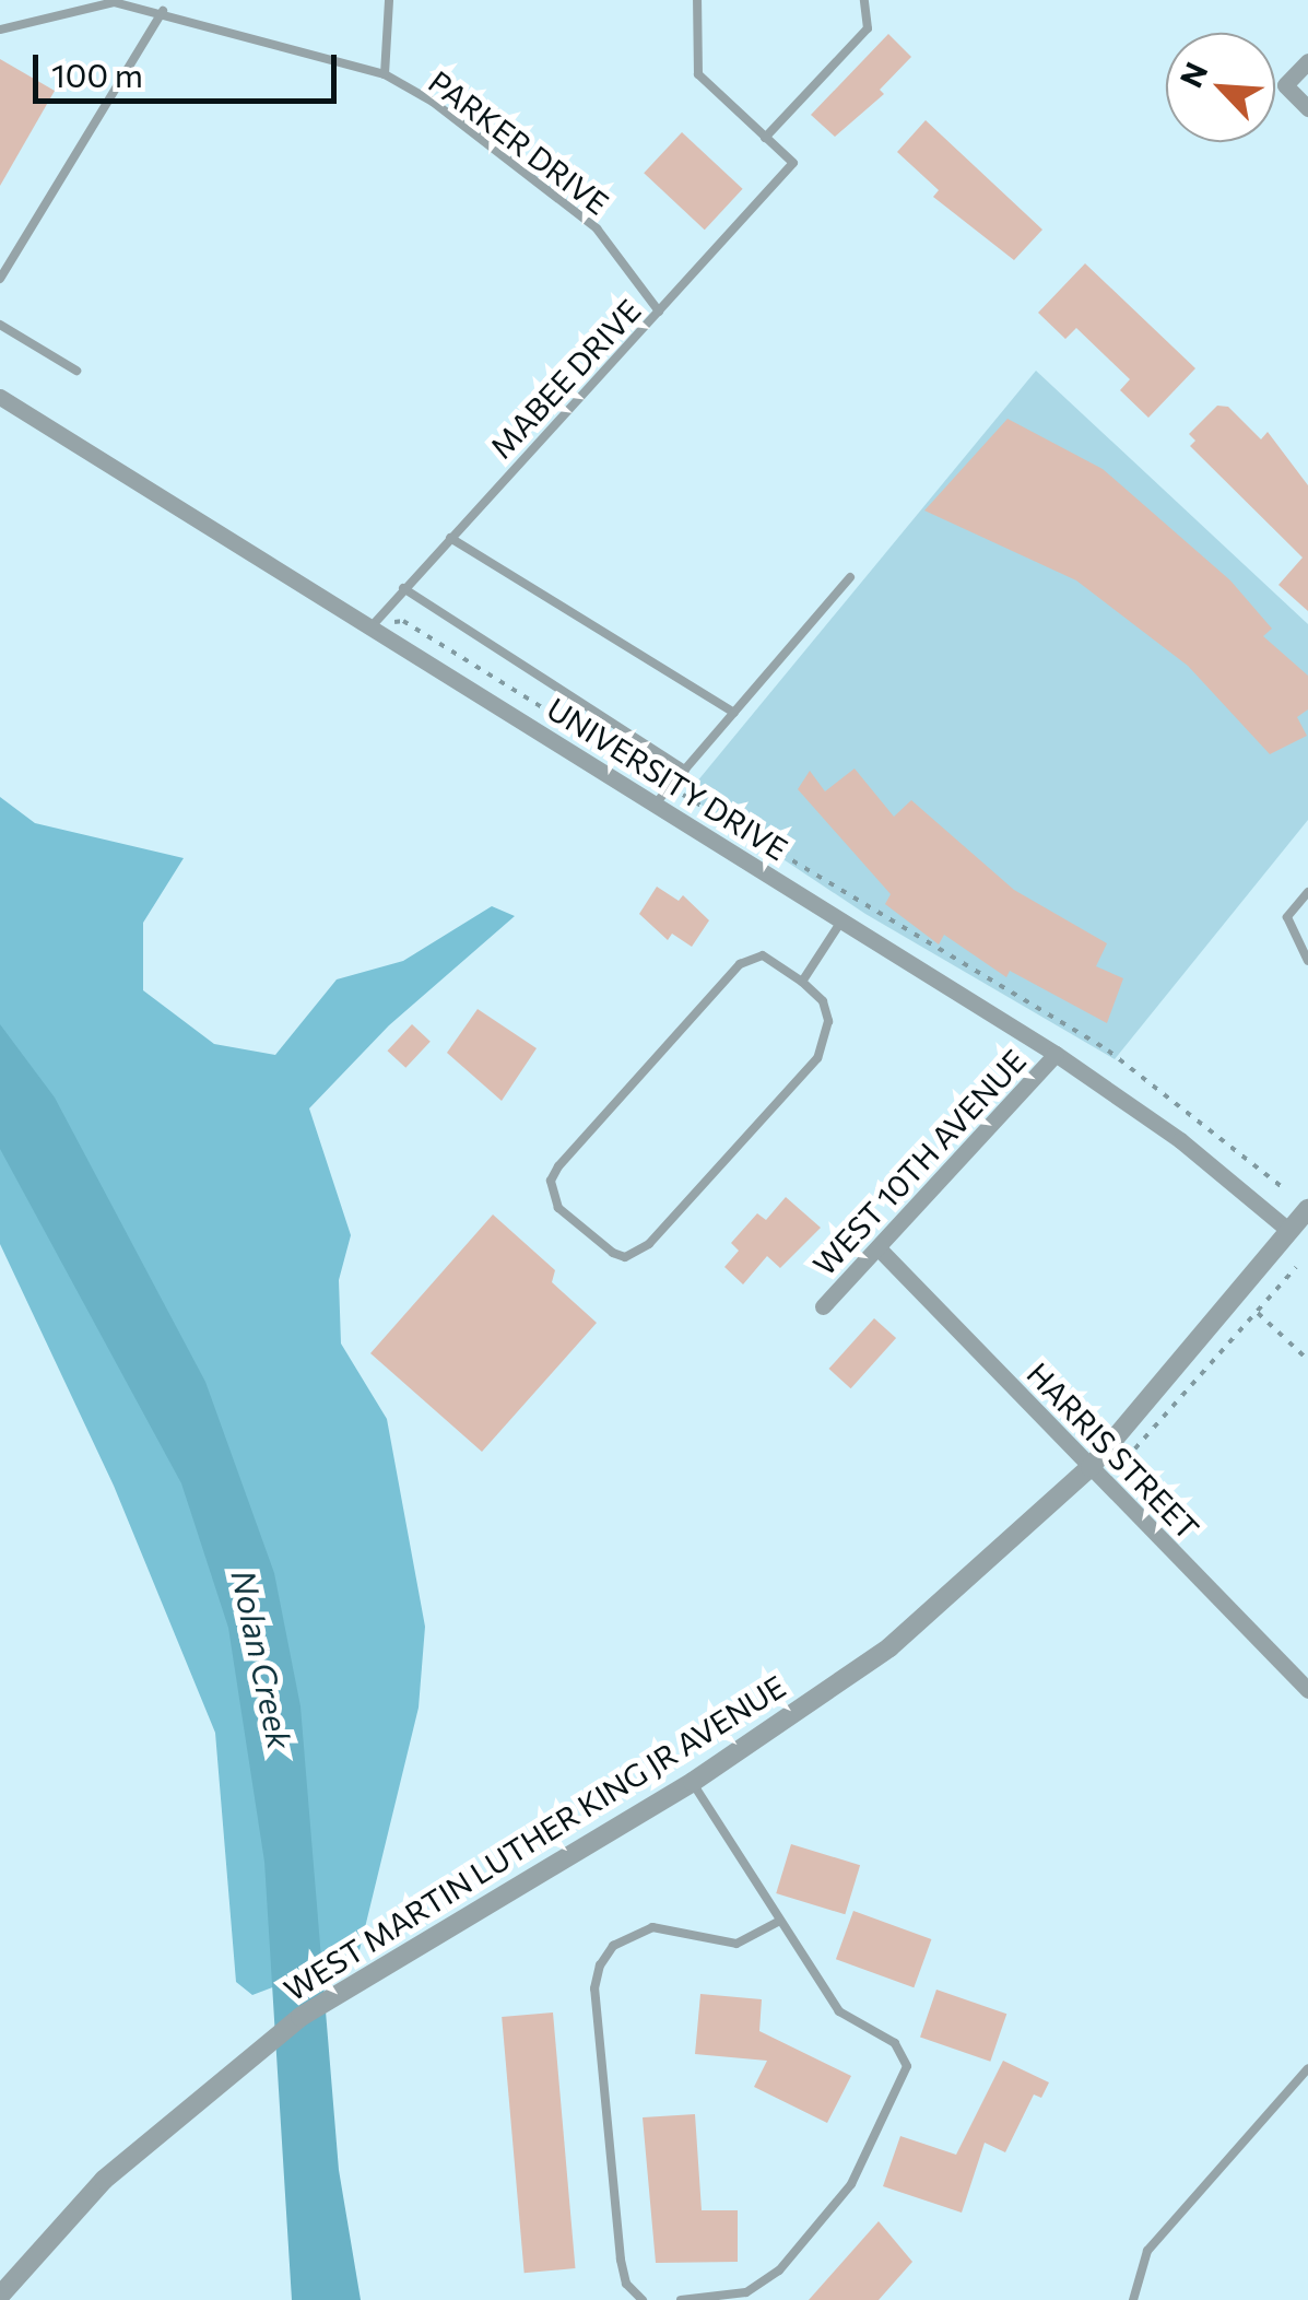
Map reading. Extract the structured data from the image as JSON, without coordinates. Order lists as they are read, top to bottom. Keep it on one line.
{"streets":{"street":["UNIVERSITY DRIVE","WEST 10TH AVENUE","HARRIS STREET","WEST MARTIN LUTHER KING JR AVENUE"],"lane":["PARKER DRIVE","MABEE DRIVE"]},"crossings":[["PARKER DRIVE","MABEE DRIVE"],["MABEE DRIVE","UNIVERSITY DRIVE"],["UNIVERSITY DRIVE","WEST 10TH AVENUE"],["UNIVERSITY DRIVE","WEST MARTIN LUTHER KING JR AVENUE"],["WEST 10TH AVENUE","HARRIS STREET"],["HARRIS STREET","WEST MARTIN LUTHER KING JR AVENUE"]],"water":["Nolan Creek"],"scale_bar":"100 m","north":"top left"}
